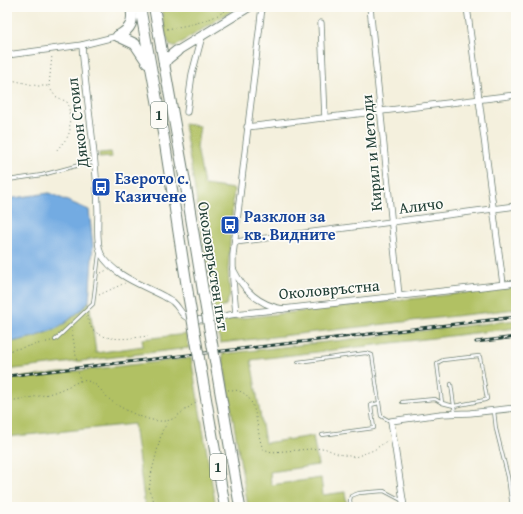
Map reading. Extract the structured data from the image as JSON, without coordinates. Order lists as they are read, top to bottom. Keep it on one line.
{"streets":{"highway":["1","Околовръстен път"],"street":["Дякон Стоил","Кирил и Методи","Аличо","Околовръстна"]},"crossings":[["Кирил и Методи","Аличо"],["Кирил и Методи","Околовръстна"]],"places":{"bus stop":["Езерото с. Казичене","Разклон за кв. Видните"]}}
